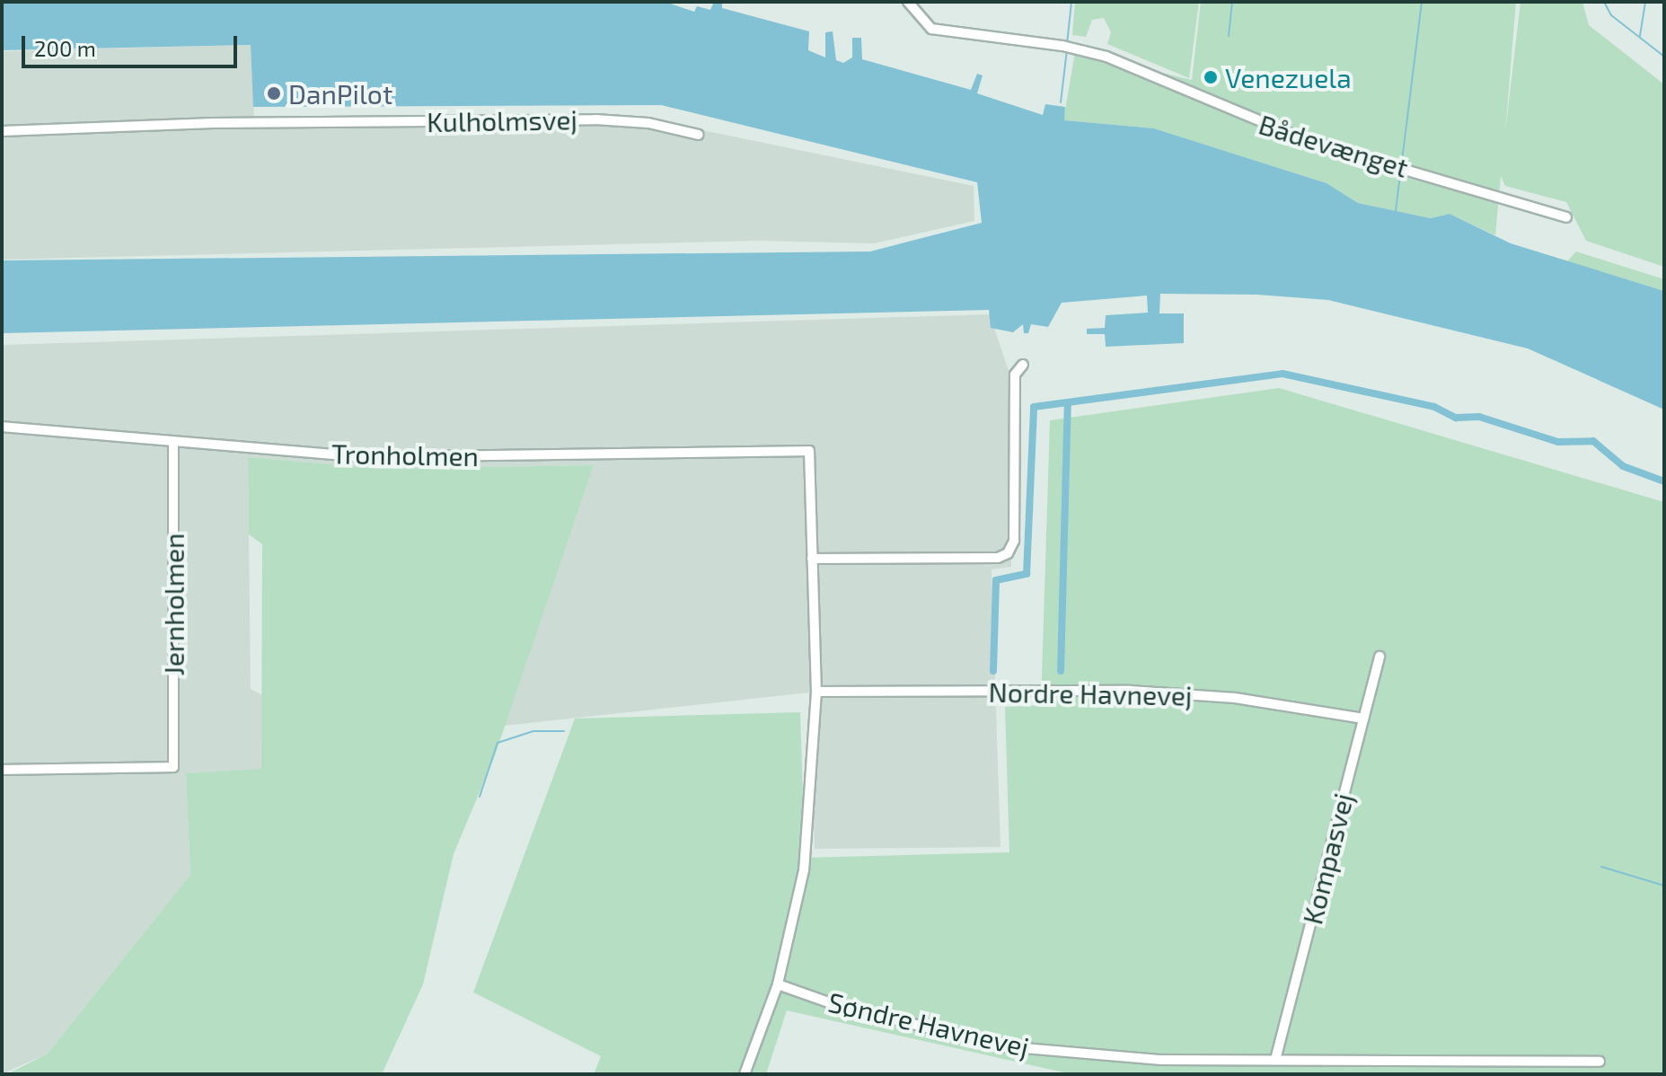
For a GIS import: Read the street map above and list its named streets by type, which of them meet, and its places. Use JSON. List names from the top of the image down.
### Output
{
  "streets": {
    "street": [
      "Kulholmsvej",
      "Bådevænget",
      "Tronholmen",
      "Jernholmen",
      "Nordre Havnevej",
      "Kompasvej",
      "Søndre Havnevej"
    ]
  },
  "crossings": [
    ["Tronholmen", "Jernholmen"],
    ["Nordre Havnevej", "Kompasvej"],
    ["Kompasvej", "Søndre Havnevej"]
  ],
  "places": ["Venezuela", "DanPilot"],
  "scale_bar": "200 m"
}
